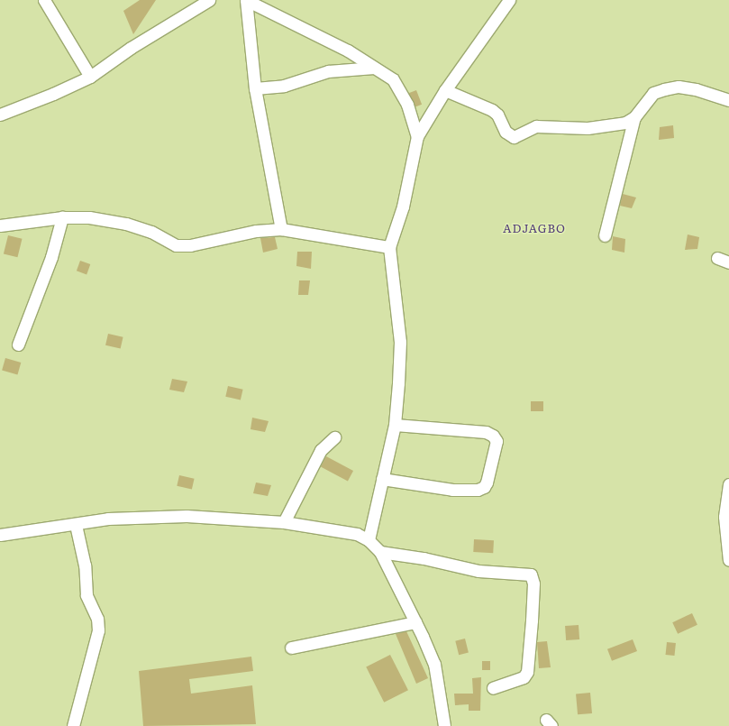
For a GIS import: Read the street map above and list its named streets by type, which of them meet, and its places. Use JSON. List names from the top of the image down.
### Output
{
  "districts": ["ADJAGBO"]
}
